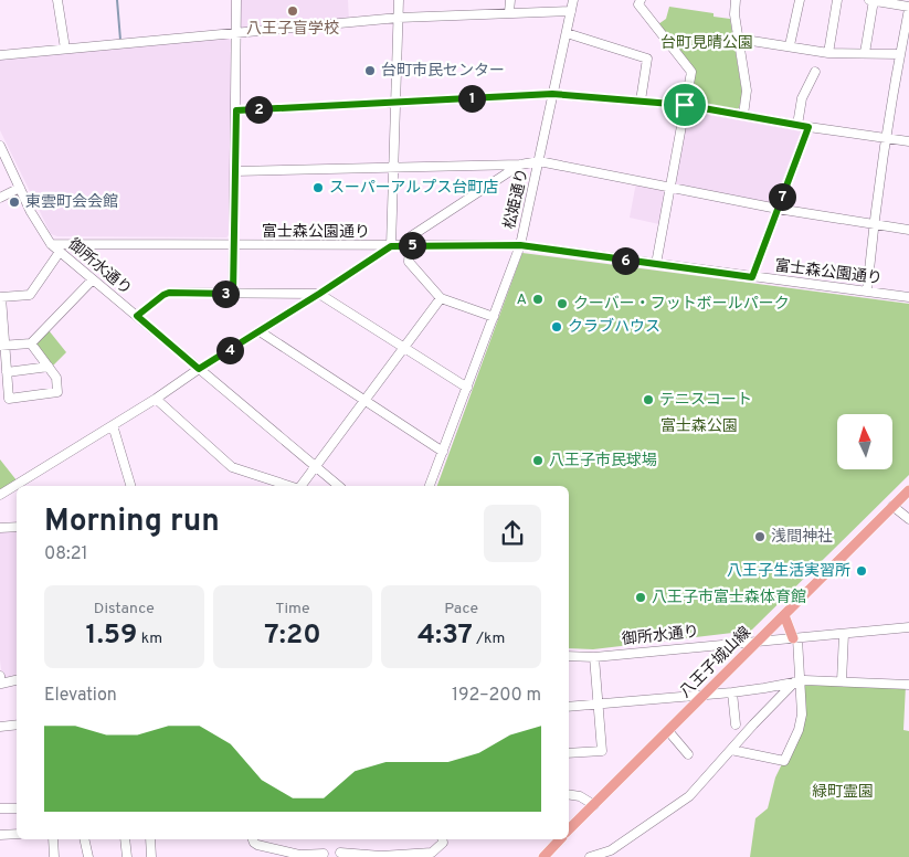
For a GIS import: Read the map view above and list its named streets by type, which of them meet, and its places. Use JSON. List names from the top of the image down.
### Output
{
  "streets": {
    "main road": ["八王子城山線"],
    "street": ["松姫通り", "富士森公園通り", "御所水通り"]
  },
  "crossings": [
    ["松姫通り", "富士森公園通り"],
    ["富士森公園通り", "御所水通り"],
    ["御所水通り", "八王子城山線"]
  ],
  "parks": ["台町見晴公園", "富士森公園", "緑町霊園"],
  "places": [
    "八王子盲学校",
    "台町市民センター",
    "スーパーアルプス台町店",
    "東雲町会会館",
    "A",
    "クーバー・フットボールパーク",
    "クラブハウス",
    "テニスコート",
    "八王子市民球場",
    "浅間神社",
    "八王子生活実習所",
    "八王子市富士森体育館"
  ],
  "north": "top",
  "page": {
    "pins": [
      "1",
      "2",
      "7",
      "5",
      "6",
      "3",
      "4"
    ],
    "heading": ["Morning run", "08:21"],
    "stats": [
      ["Distance", "1.59 km"],
      ["Time", "7:20"],
      ["Pace", "4:37 /km"]
    ],
    "chart": ["Elevation", "192–200 m"]
  }
}
